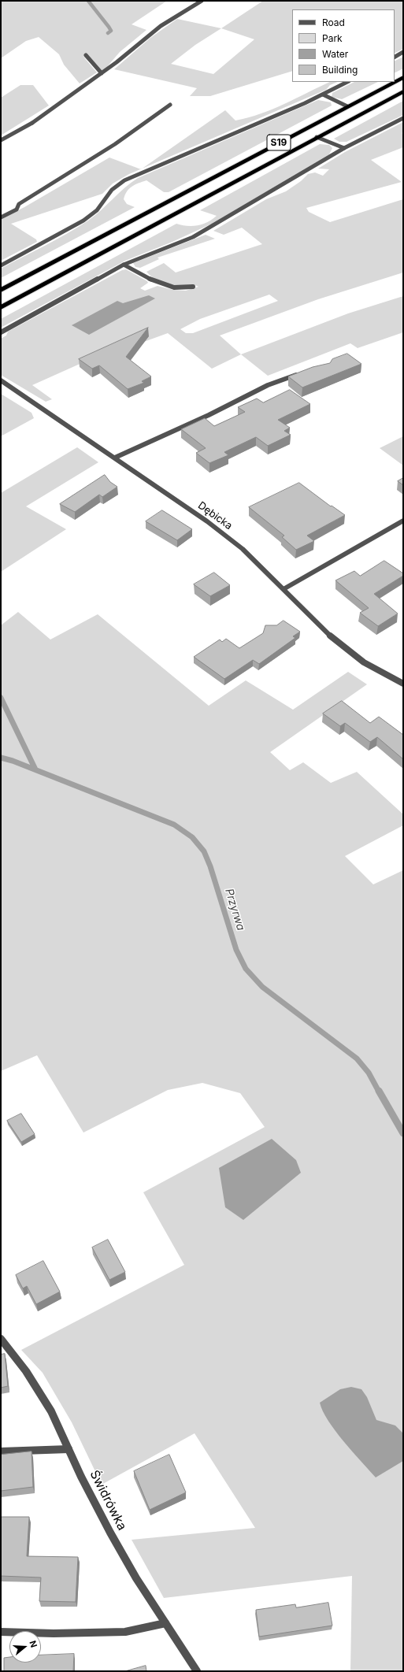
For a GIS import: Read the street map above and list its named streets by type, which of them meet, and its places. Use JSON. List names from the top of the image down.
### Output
{
  "streets": {
    "highway": ["S19"],
    "street": ["Dębicka", "Świdrówka"]
  },
  "water": ["Przyrwa"],
  "legend": [
    "Road",
    "Park",
    "Water",
    "Building"
  ],
  "north": "right"
}
